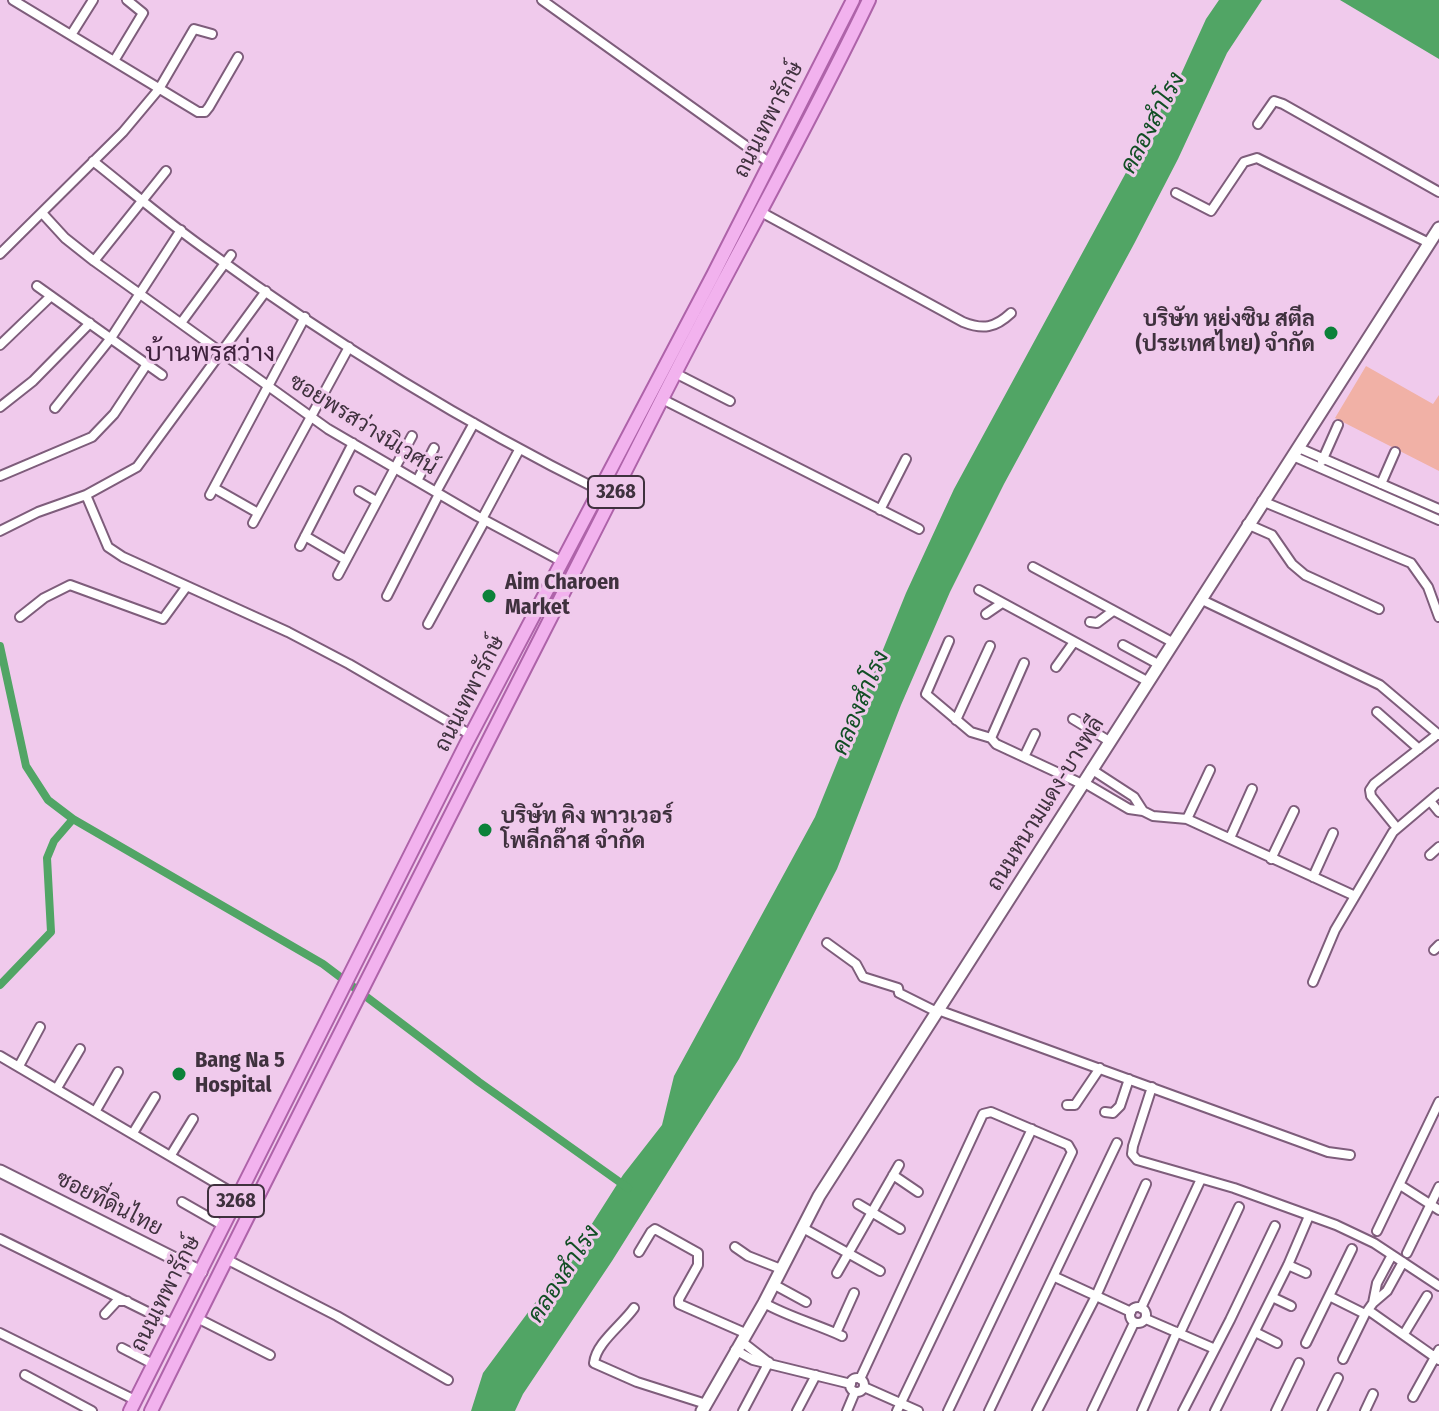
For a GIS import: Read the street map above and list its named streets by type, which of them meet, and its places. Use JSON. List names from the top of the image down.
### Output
{
  "streets": {
    "main road": [
      "ถนนเทพารักษ์",
      "3268",
      "ถนนหนามแดง-บางพลี",
      "ซอยที่ดินไทย"
    ],
    "street": ["ซอยพรสว่างนิเวศน์"]
  },
  "crossings": [
    ["ถนนเทพารักษ์", "ซอยพรสว่างนิเวศน์"],
    ["ถนนเทพารักษ์", "ซอยที่ดินไทย"]
  ],
  "districts": ["บ้านพรสว่าง"],
  "water": ["คลองสำโรง"],
  "places": [
    "บริษัท หย่งซิน สตีล (ประเทศไทย) จํากัด",
    "Aim Charoen Market",
    "บริษัท คิง พาวเวอร์ โพลีกล๊าส จำกัด",
    "Bang Na 5 Hospital"
  ]
}
